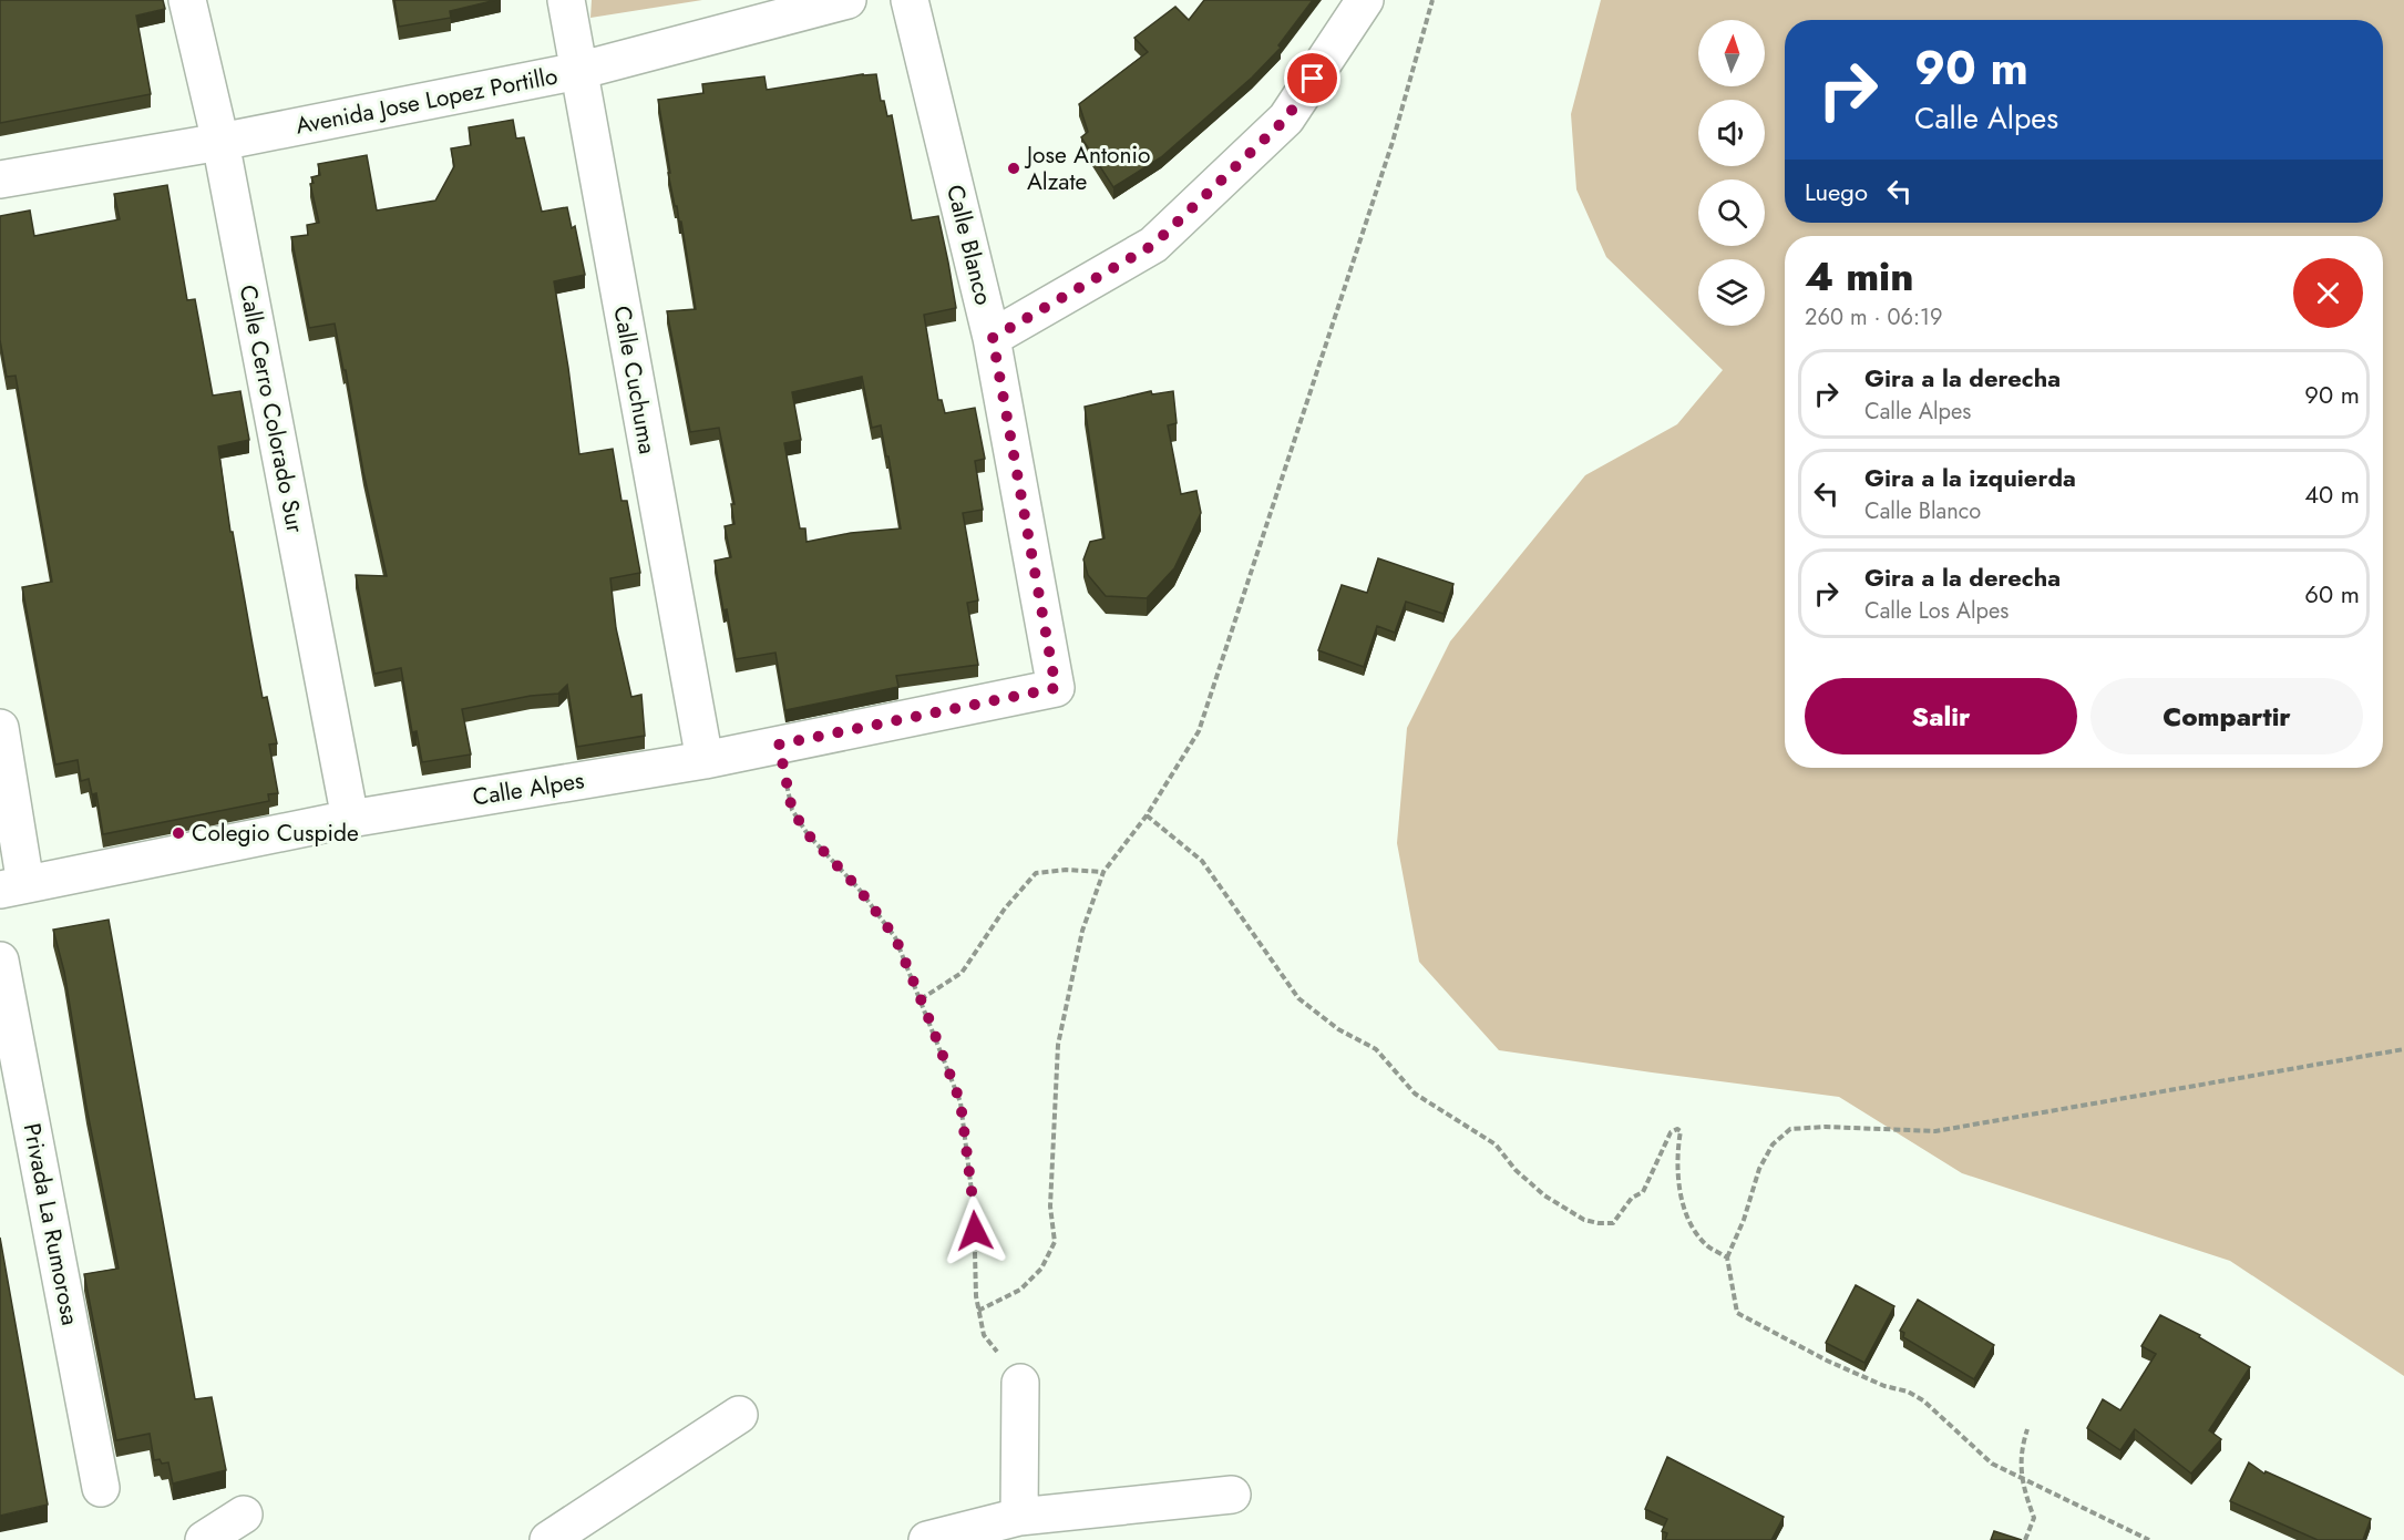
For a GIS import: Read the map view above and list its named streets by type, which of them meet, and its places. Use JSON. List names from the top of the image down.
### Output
{
  "streets": {
    "street": [
      "Avenida Jose Lopez Portillo",
      "Calle Blanco",
      "Calle Cuchuma",
      "Calle Cerro Colorado Sur",
      "Calle Alpes",
      "Privada La Rumorosa"
    ]
  },
  "crossings": [
    ["Avenida Jose Lopez Portillo", "Calle Cuchuma"],
    ["Avenida Jose Lopez Portillo", "Calle Cerro Colorado Sur"],
    ["Calle Blanco", "Calle Alpes"],
    ["Calle Cuchuma", "Calle Alpes"],
    ["Calle Cerro Colorado Sur", "Calle Alpes"]
  ],
  "places": ["Jose Antonio Alzate", "Colegio Cuspide"],
  "north": "top",
  "page": {
    "turn": ["90 m", "Calle Alpes"],
    "then": "Luego",
    "heading": ["4 min", "260 m · 06:19"],
    "list": [
      {
        "name": "Gira a la derecha",
        "note": "Calle Alpes",
        "value": "90 m"
      },
      {
        "name": "Gira a la izquierda",
        "note": "Calle Blanco",
        "value": "40 m"
      },
      {
        "name": "Gira a la derecha",
        "note": "Calle Los Alpes",
        "value": "60 m"
      }
    ],
    "buttons": ["Salir", "Compartir"]
  }
}
